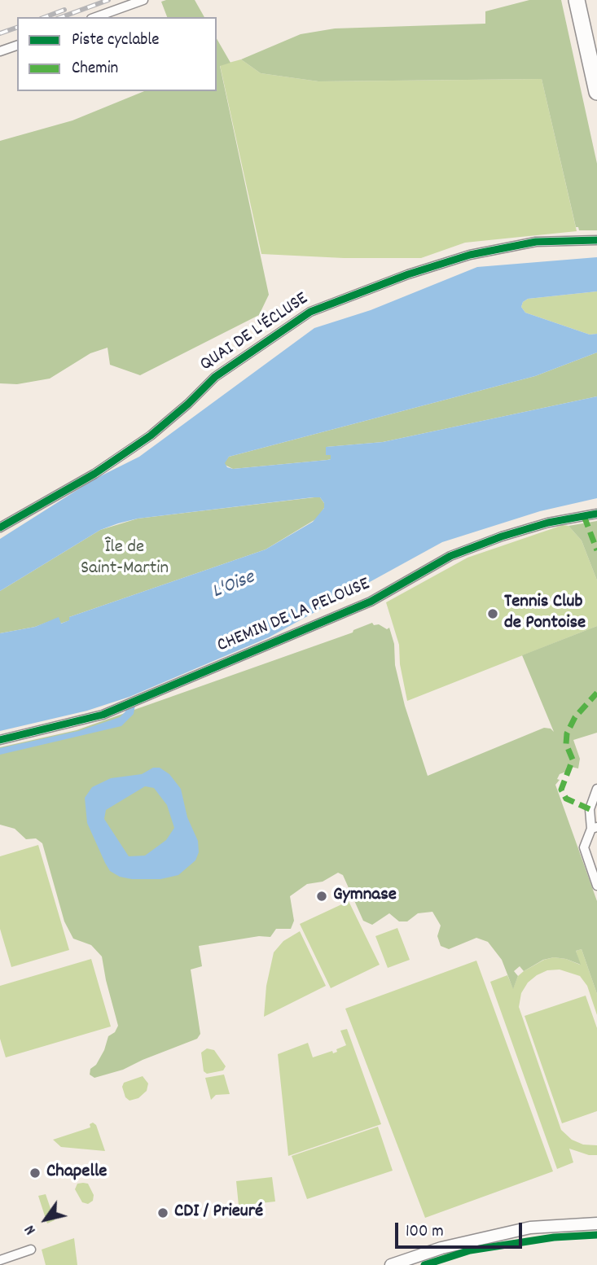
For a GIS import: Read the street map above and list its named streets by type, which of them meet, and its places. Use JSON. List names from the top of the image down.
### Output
{
  "streets": {
    "street": ["QUAI DE L'ÉCLUSE", "CHEMIN DE LA PELOUSE"]
  },
  "water": ["L'Oise"],
  "parks": ["Île de Saint-Martin"],
  "places": [
    "Tennis Club de Pontoise",
    "Gymnase",
    "Chapelle",
    "CDI / Prieuré"
  ],
  "legend": ["Piste cyclable", "Chemin"],
  "scale_bar": "100 m",
  "north": "bottom left"
}
